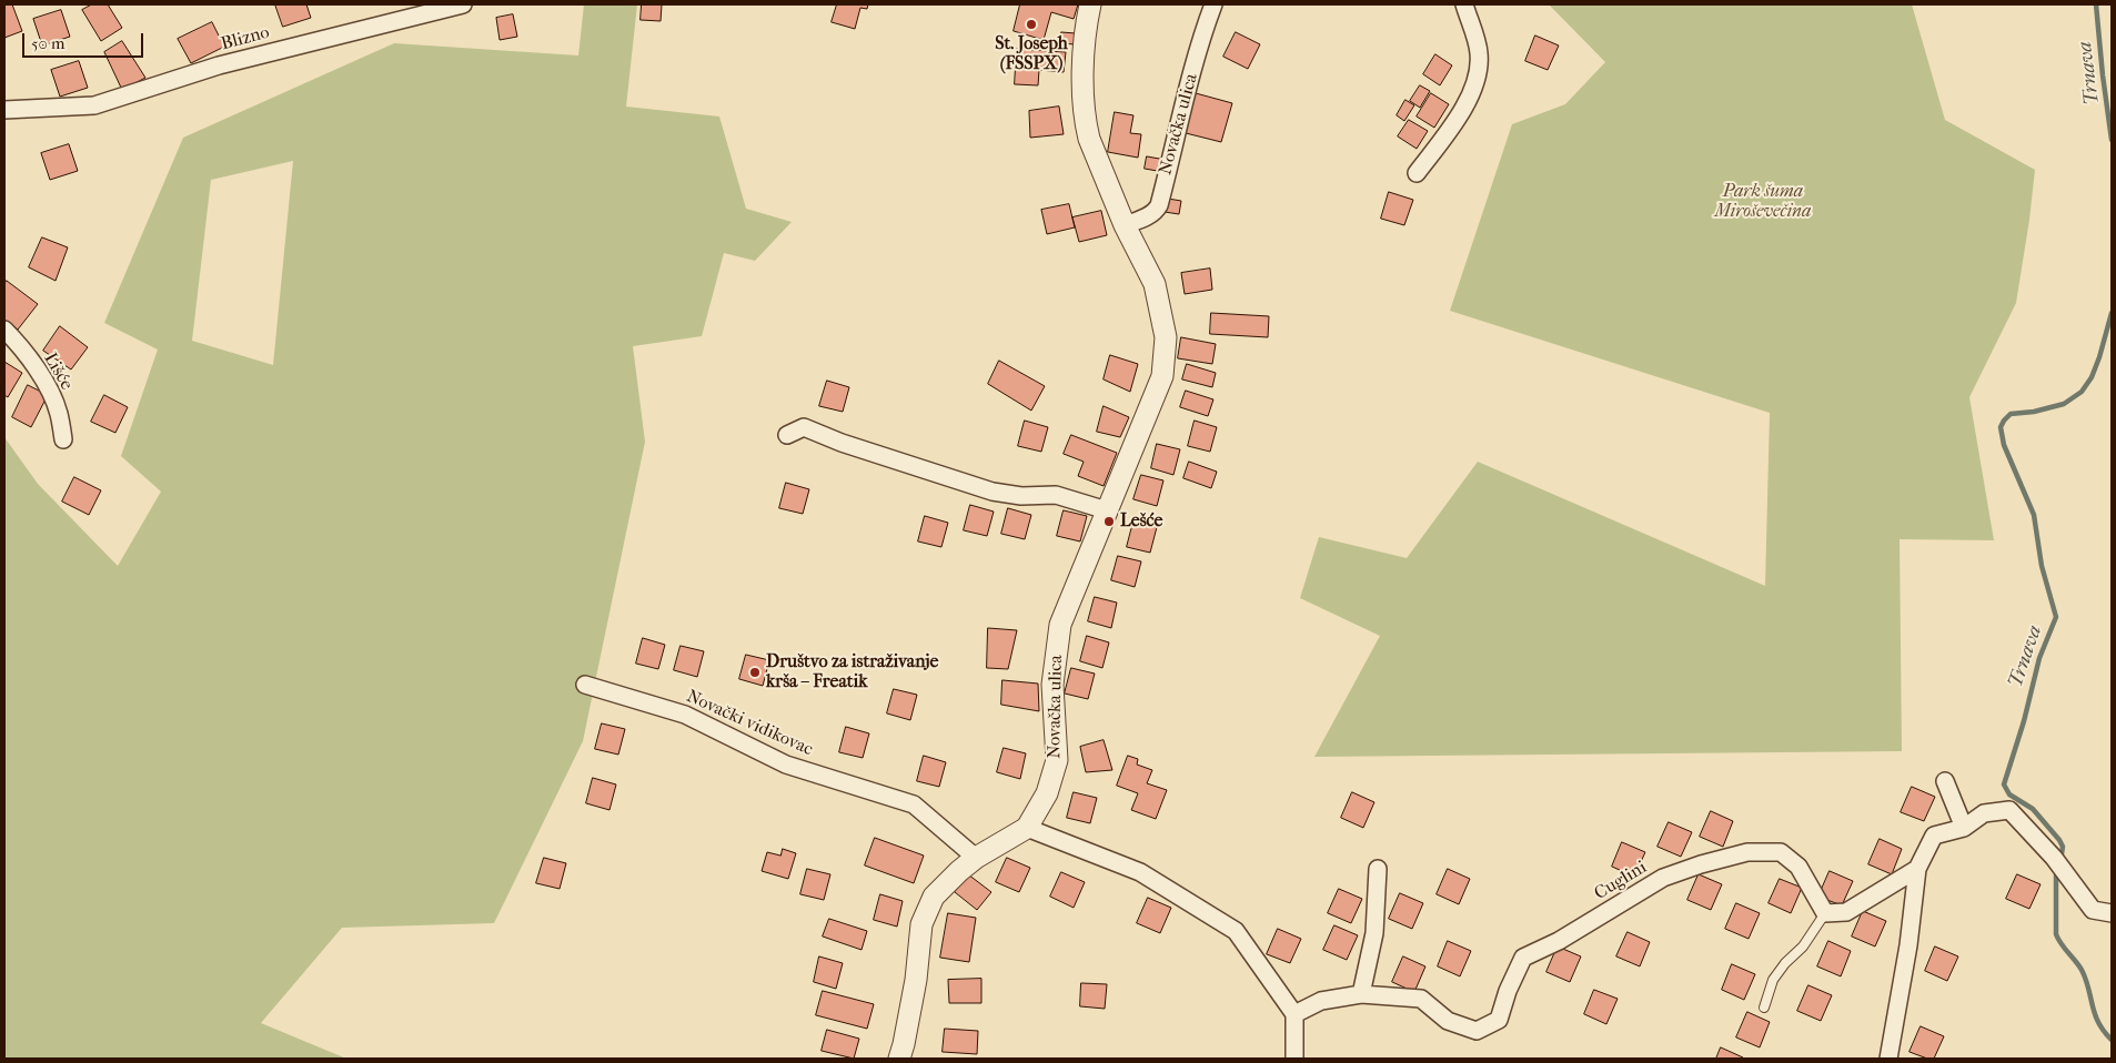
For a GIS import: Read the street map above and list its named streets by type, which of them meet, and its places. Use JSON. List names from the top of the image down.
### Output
{
  "streets": {
    "street": [
      "Blizno",
      "Novačka ulica",
      "Lišće",
      "Novački vidikovac",
      "Cuglini"
    ]
  },
  "crossings": [
    ["Novačka ulica", "Novački vidikovac"]
  ],
  "water": ["Trnava"],
  "parks": ["Park šuma Miroševečina"],
  "places": ["St. Joseph (FSSPX)", "Lešće", "Društvo za istraživanje krša – Freatik"],
  "scale_bar": "50 m"
}
